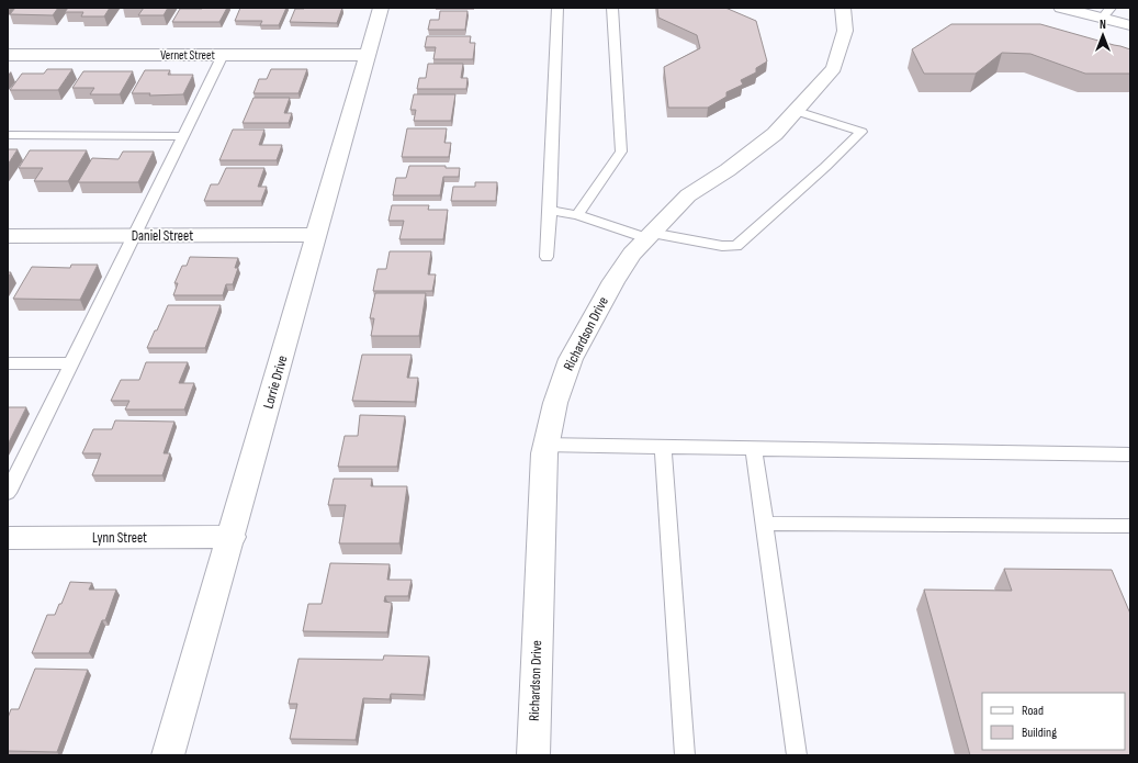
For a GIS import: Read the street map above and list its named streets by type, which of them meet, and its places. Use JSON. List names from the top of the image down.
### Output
{
  "streets": {
    "street": [
      "Vernet Street",
      "Daniel Street",
      "Richardson Drive",
      "Lorrie Drive",
      "Lynn Street"
    ]
  },
  "crossings": [
    ["Vernet Street", "Lorrie Drive"],
    ["Daniel Street", "Lorrie Drive"],
    ["Lorrie Drive", "Lynn Street"]
  ],
  "legend": ["Road", "Building"],
  "north": "top"
}
